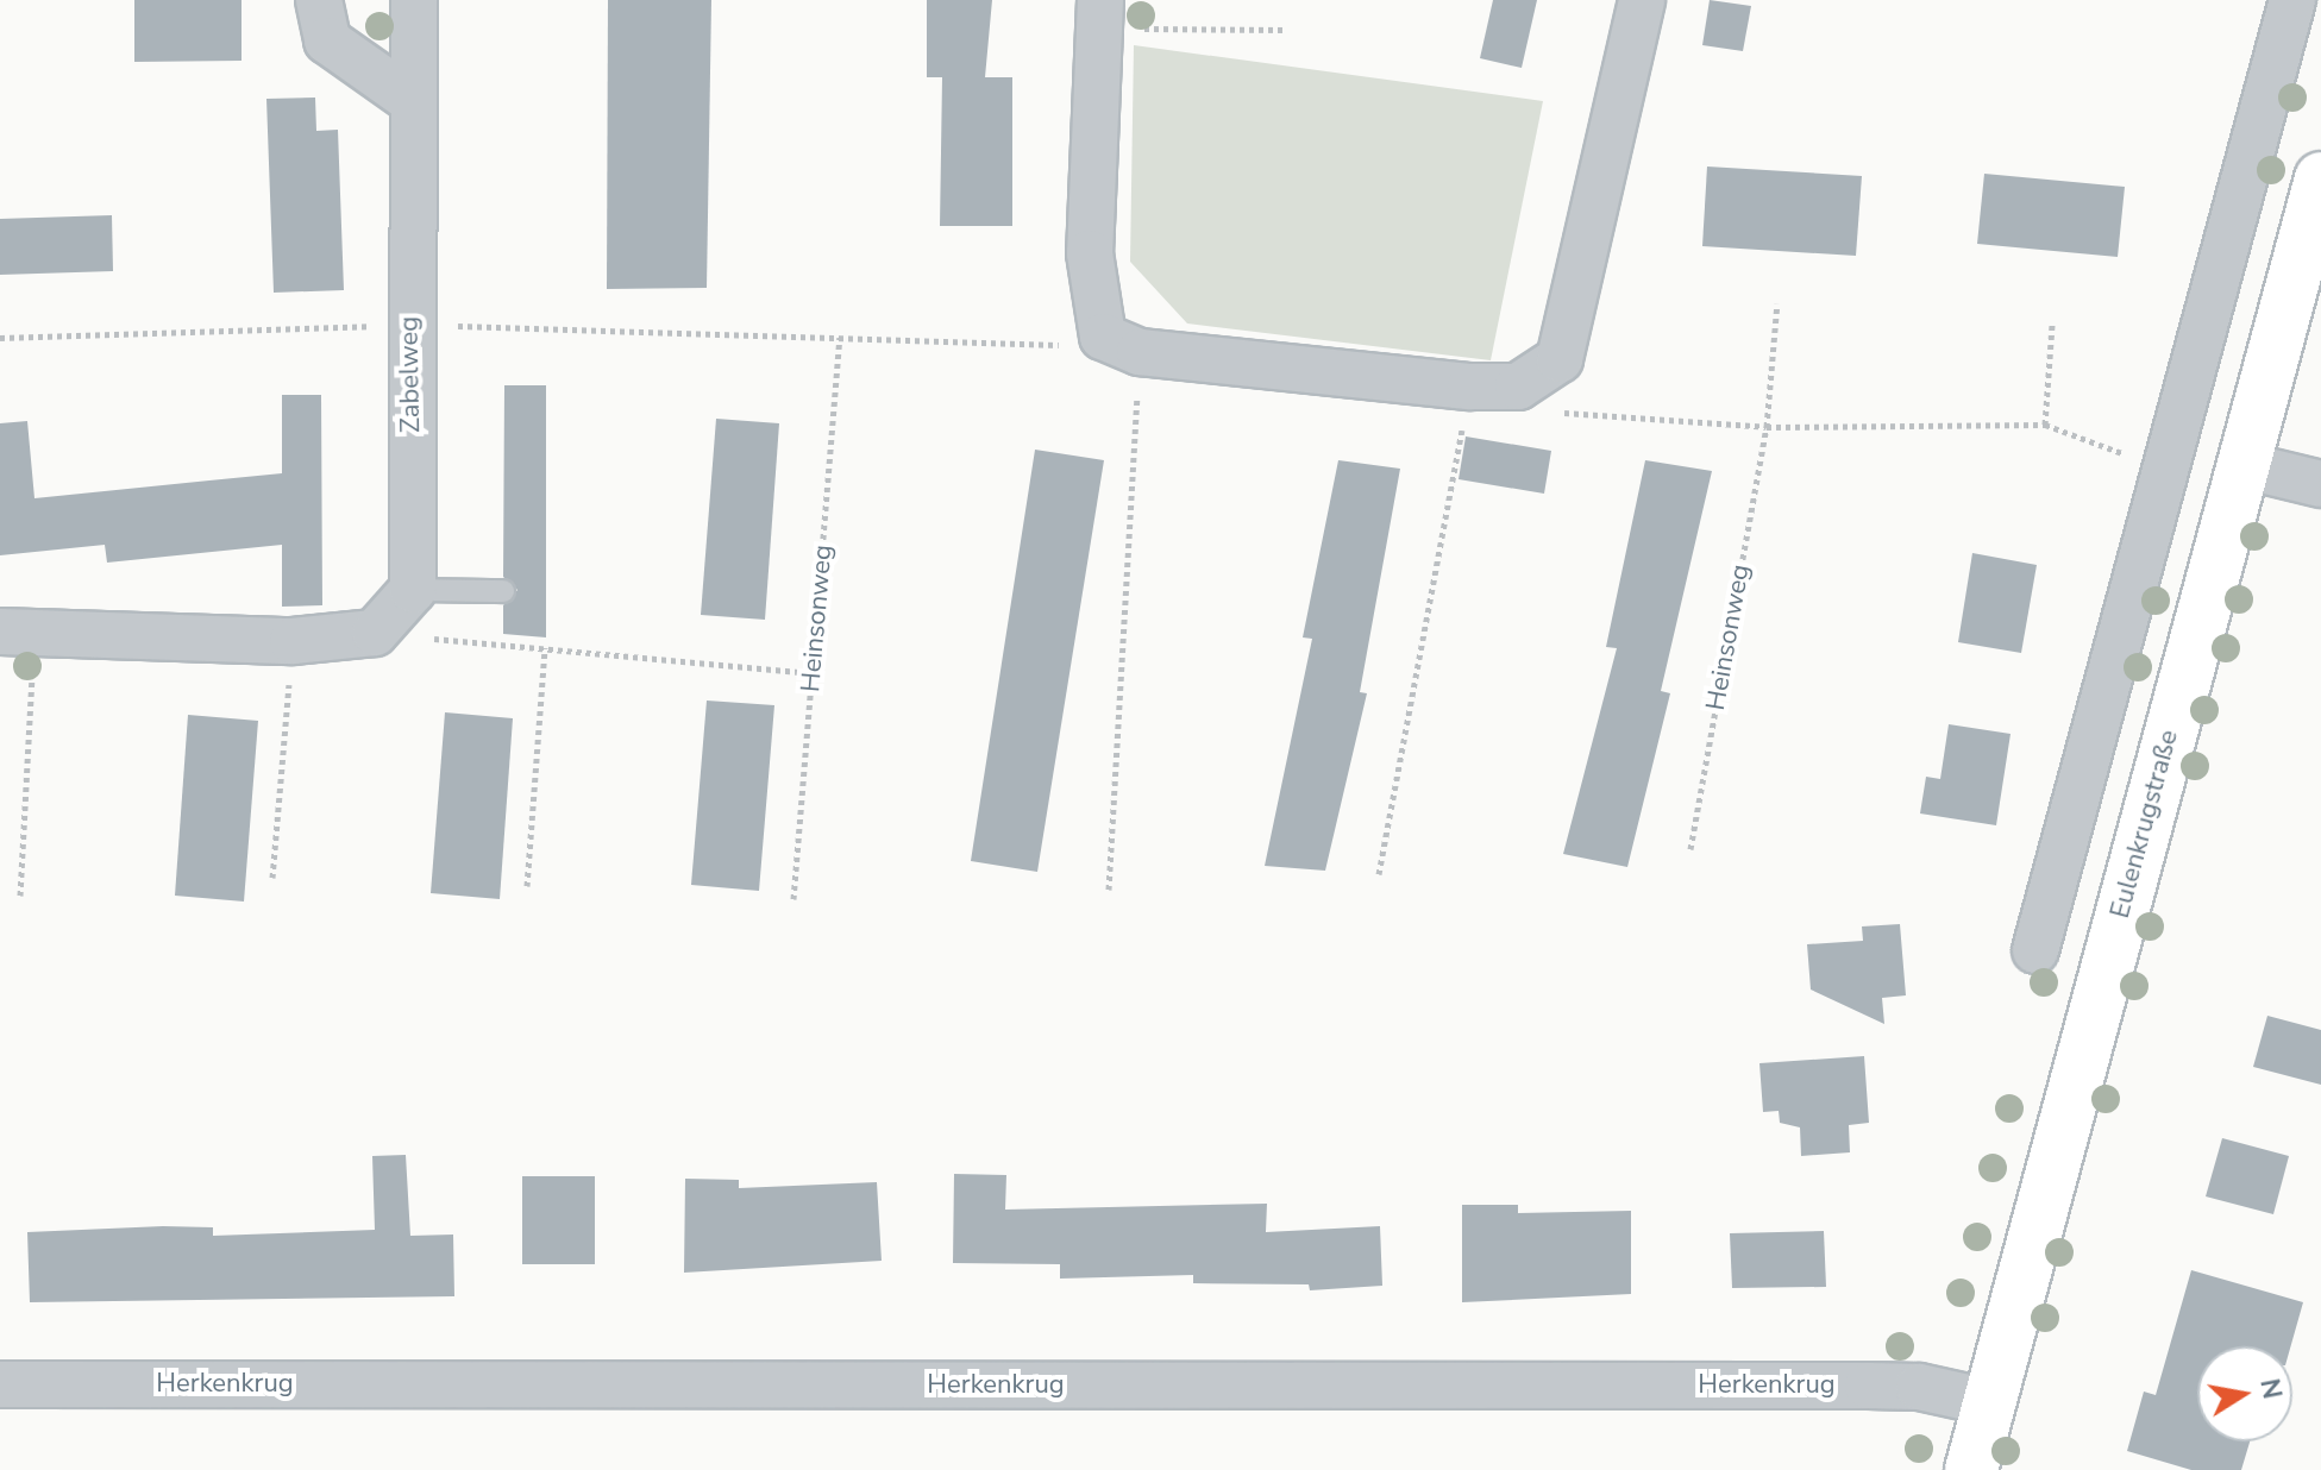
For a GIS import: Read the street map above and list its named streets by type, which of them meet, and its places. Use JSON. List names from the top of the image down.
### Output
{
  "streets": {
    "main road": ["Eulenkrugstraße"],
    "street": ["Zabelweg", "Herkenkrug"],
    "path": ["Heinsonweg"]
  },
  "crossings": [
    ["Eulenkrugstraße", "Herkenkrug"]
  ],
  "north": "right"
}
